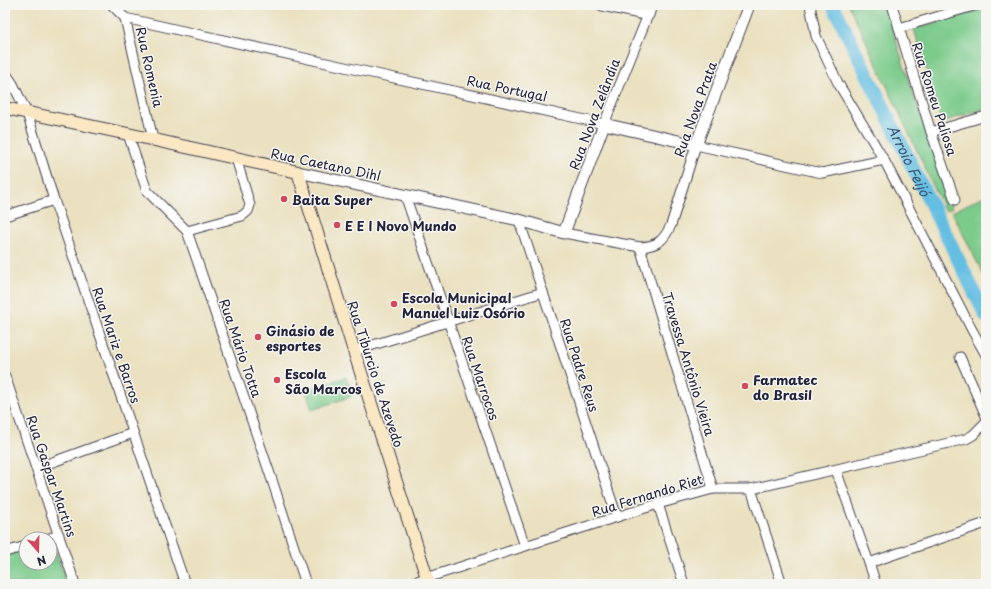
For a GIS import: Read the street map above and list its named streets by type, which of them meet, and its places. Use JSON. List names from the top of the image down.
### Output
{
  "streets": {
    "main road": ["Rua Caetano Dihl", "Rua Tiburcio de Azevedo"],
    "street": [
      "Rua Romenia",
      "Rua Portugal",
      "Rua Romeu Paliosa",
      "Rua Nova Prata",
      "Rua Nova Zelândia",
      "Rua Mariz e Barros",
      "Rua Mário Totta",
      "Travessa Antônio Vieira",
      "Rua Padre Reus",
      "Rua Marrocos",
      "Rua Gaspar Martins",
      "Rua Fernando Riet"
    ]
  },
  "crossings": [
    ["Rua Romenia", "Rua Portugal"],
    ["Rua Romenia", "Rua Caetano Dihl"],
    ["Rua Portugal", "Rua Nova Prata"],
    ["Rua Portugal", "Rua Nova Zelândia"],
    ["Rua Nova Prata", "Rua Caetano Dihl"],
    ["Rua Nova Prata", "Travessa Antônio Vieira"],
    ["Rua Nova Zelândia", "Rua Caetano Dihl"],
    ["Rua Caetano Dihl", "Rua Mariz e Barros"],
    ["Rua Caetano Dihl", "Rua Mário Totta"],
    ["Rua Caetano Dihl", "Travessa Antônio Vieira"],
    ["Rua Caetano Dihl", "Rua Padre Reus"],
    ["Rua Caetano Dihl", "Rua Tiburcio de Azevedo"],
    ["Rua Caetano Dihl", "Rua Marrocos"],
    ["Travessa Antônio Vieira", "Rua Fernando Riet"],
    ["Rua Padre Reus", "Rua Fernando Riet"],
    ["Rua Tiburcio de Azevedo", "Rua Fernando Riet"],
    ["Rua Marrocos", "Rua Fernando Riet"]
  ],
  "water": ["Arroio Feijó"],
  "places": [
    "Baita Super",
    "E E I Novo Mundo",
    "Escola Municipal Manuel Luiz Osório",
    "Ginásio de esportes",
    "Escola São Marcos",
    "Farmatec do Brasil"
  ],
  "north": "bottom"
}
